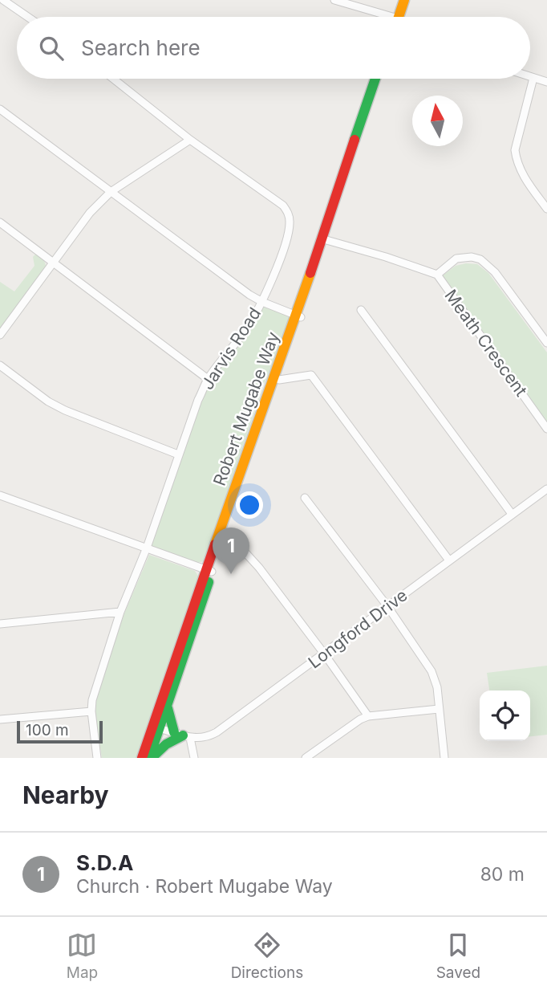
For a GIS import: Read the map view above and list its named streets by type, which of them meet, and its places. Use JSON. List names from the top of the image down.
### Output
{
  "streets": {
    "main road": ["Robert Mugabe Way"],
    "street": ["Meath Crescent", "Jarvis Road", "Longford Drive"]
  },
  "crossings": [
    ["Robert Mugabe Way", "Longford Drive"]
  ],
  "scale_bar": "100 m",
  "north": "top",
  "page": {
    "search": "Search here",
    "pins": "1",
    "scale": "100 m",
    "heading": "Nearby",
    "list": [
      {
        "mark": "1",
        "name": "S.D.A",
        "note": "Church · Robert Mugabe Way",
        "value": "80 m"
      }
    ],
    "nav": ["Map", "Directions", "Saved"]
  }
}
